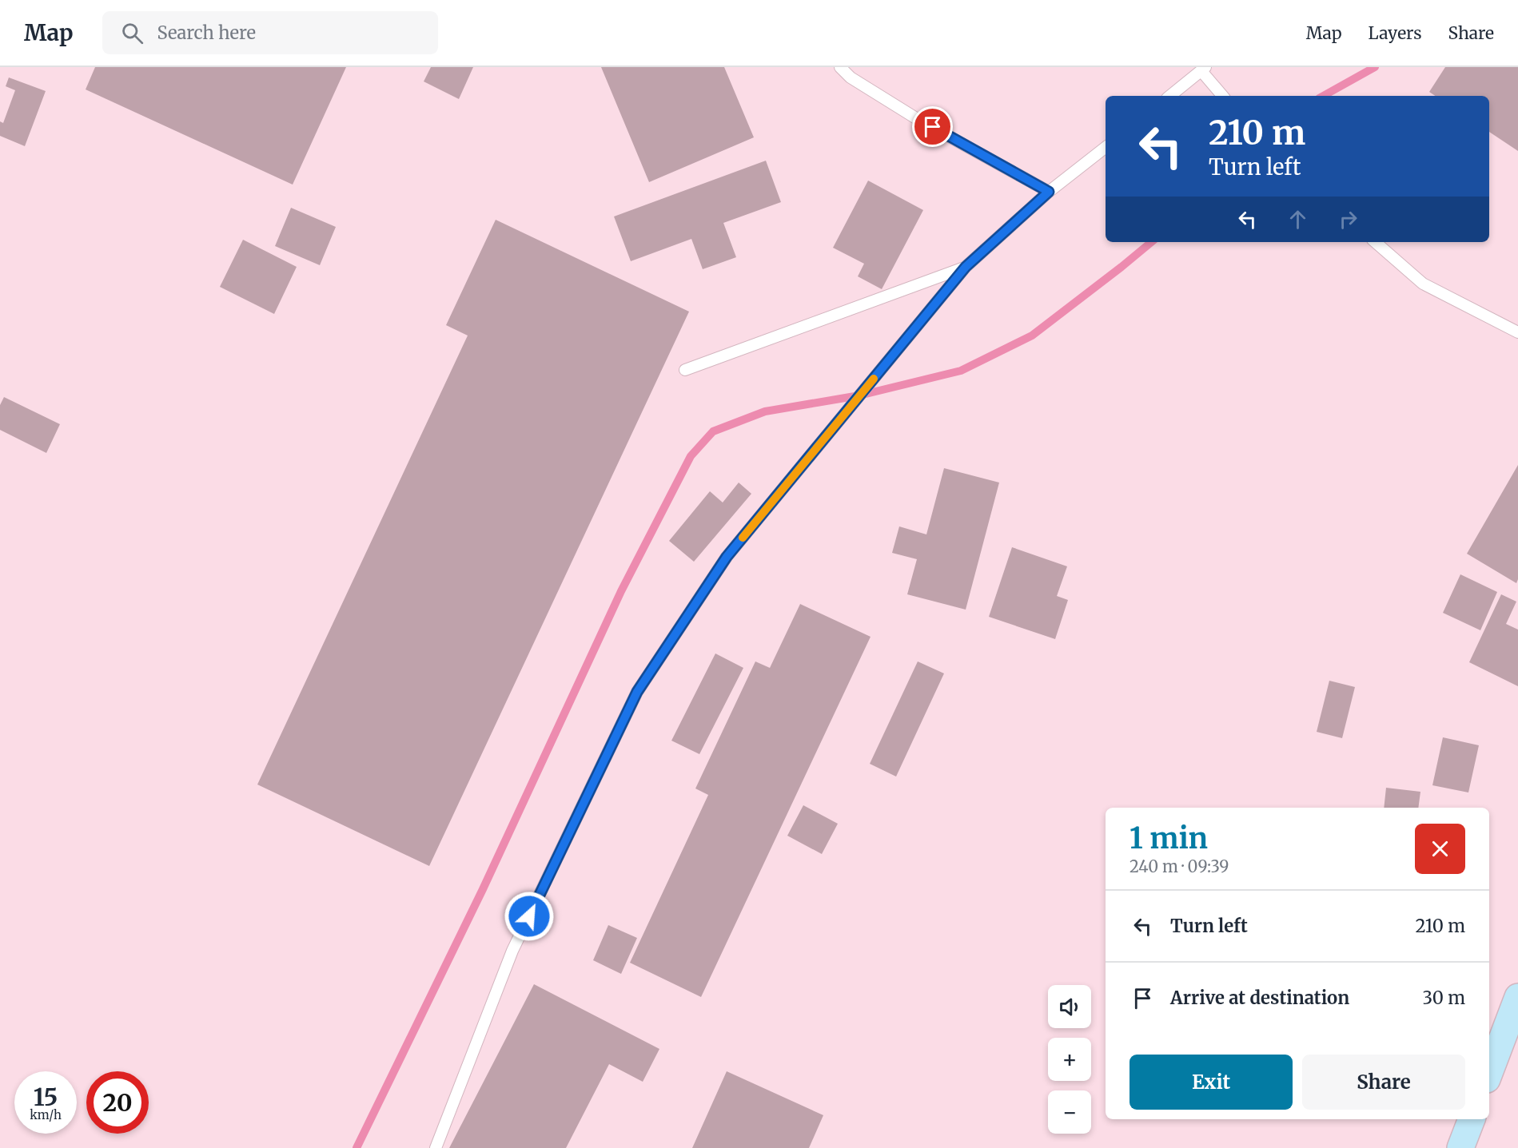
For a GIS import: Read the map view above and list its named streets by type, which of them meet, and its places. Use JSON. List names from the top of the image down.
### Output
{
  "page": {
    "header": "Map",
    "search": "Search here",
    "nav": ["Map", "Layers", "Share"],
    "turn": ["210 m", "Turn left"],
    "heading": ["1 min", "240 m · 09:39"],
    "list": [
      {
        "name": "Turn left",
        "value": "210 m"
      },
      {
        "name": "Arrive at destination",
        "value": "30 m"
      }
    ],
    "map_buttons": ["+", "−"],
    "buttons": ["Exit", "Share"],
    "speed": "15 km/h",
    "limit": "20"
  }
}
